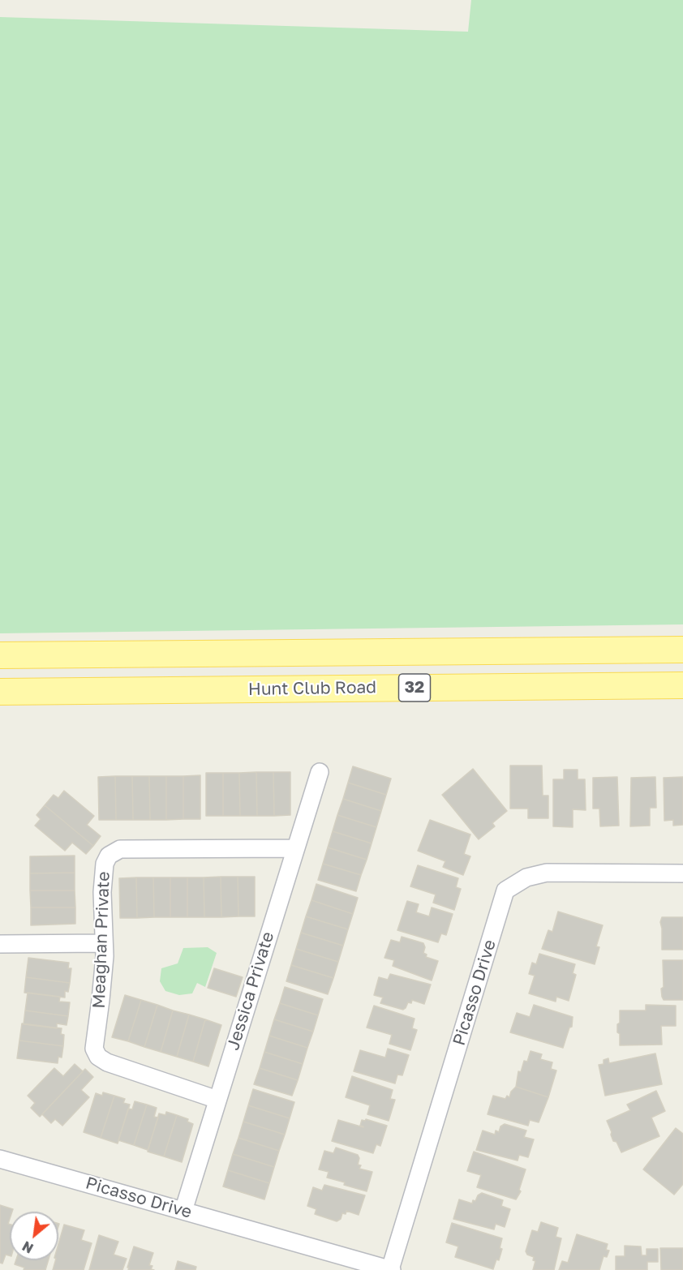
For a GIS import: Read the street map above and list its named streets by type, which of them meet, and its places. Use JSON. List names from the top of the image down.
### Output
{
  "streets": {
    "main road": ["32", "Hunt Club Road"],
    "street": ["Meaghan Private", "Jessica Private", "Picasso Drive"]
  },
  "crossings": [
    ["Meaghan Private", "Jessica Private"],
    ["Jessica Private", "Picasso Drive"]
  ],
  "north": "bottom left"
}
